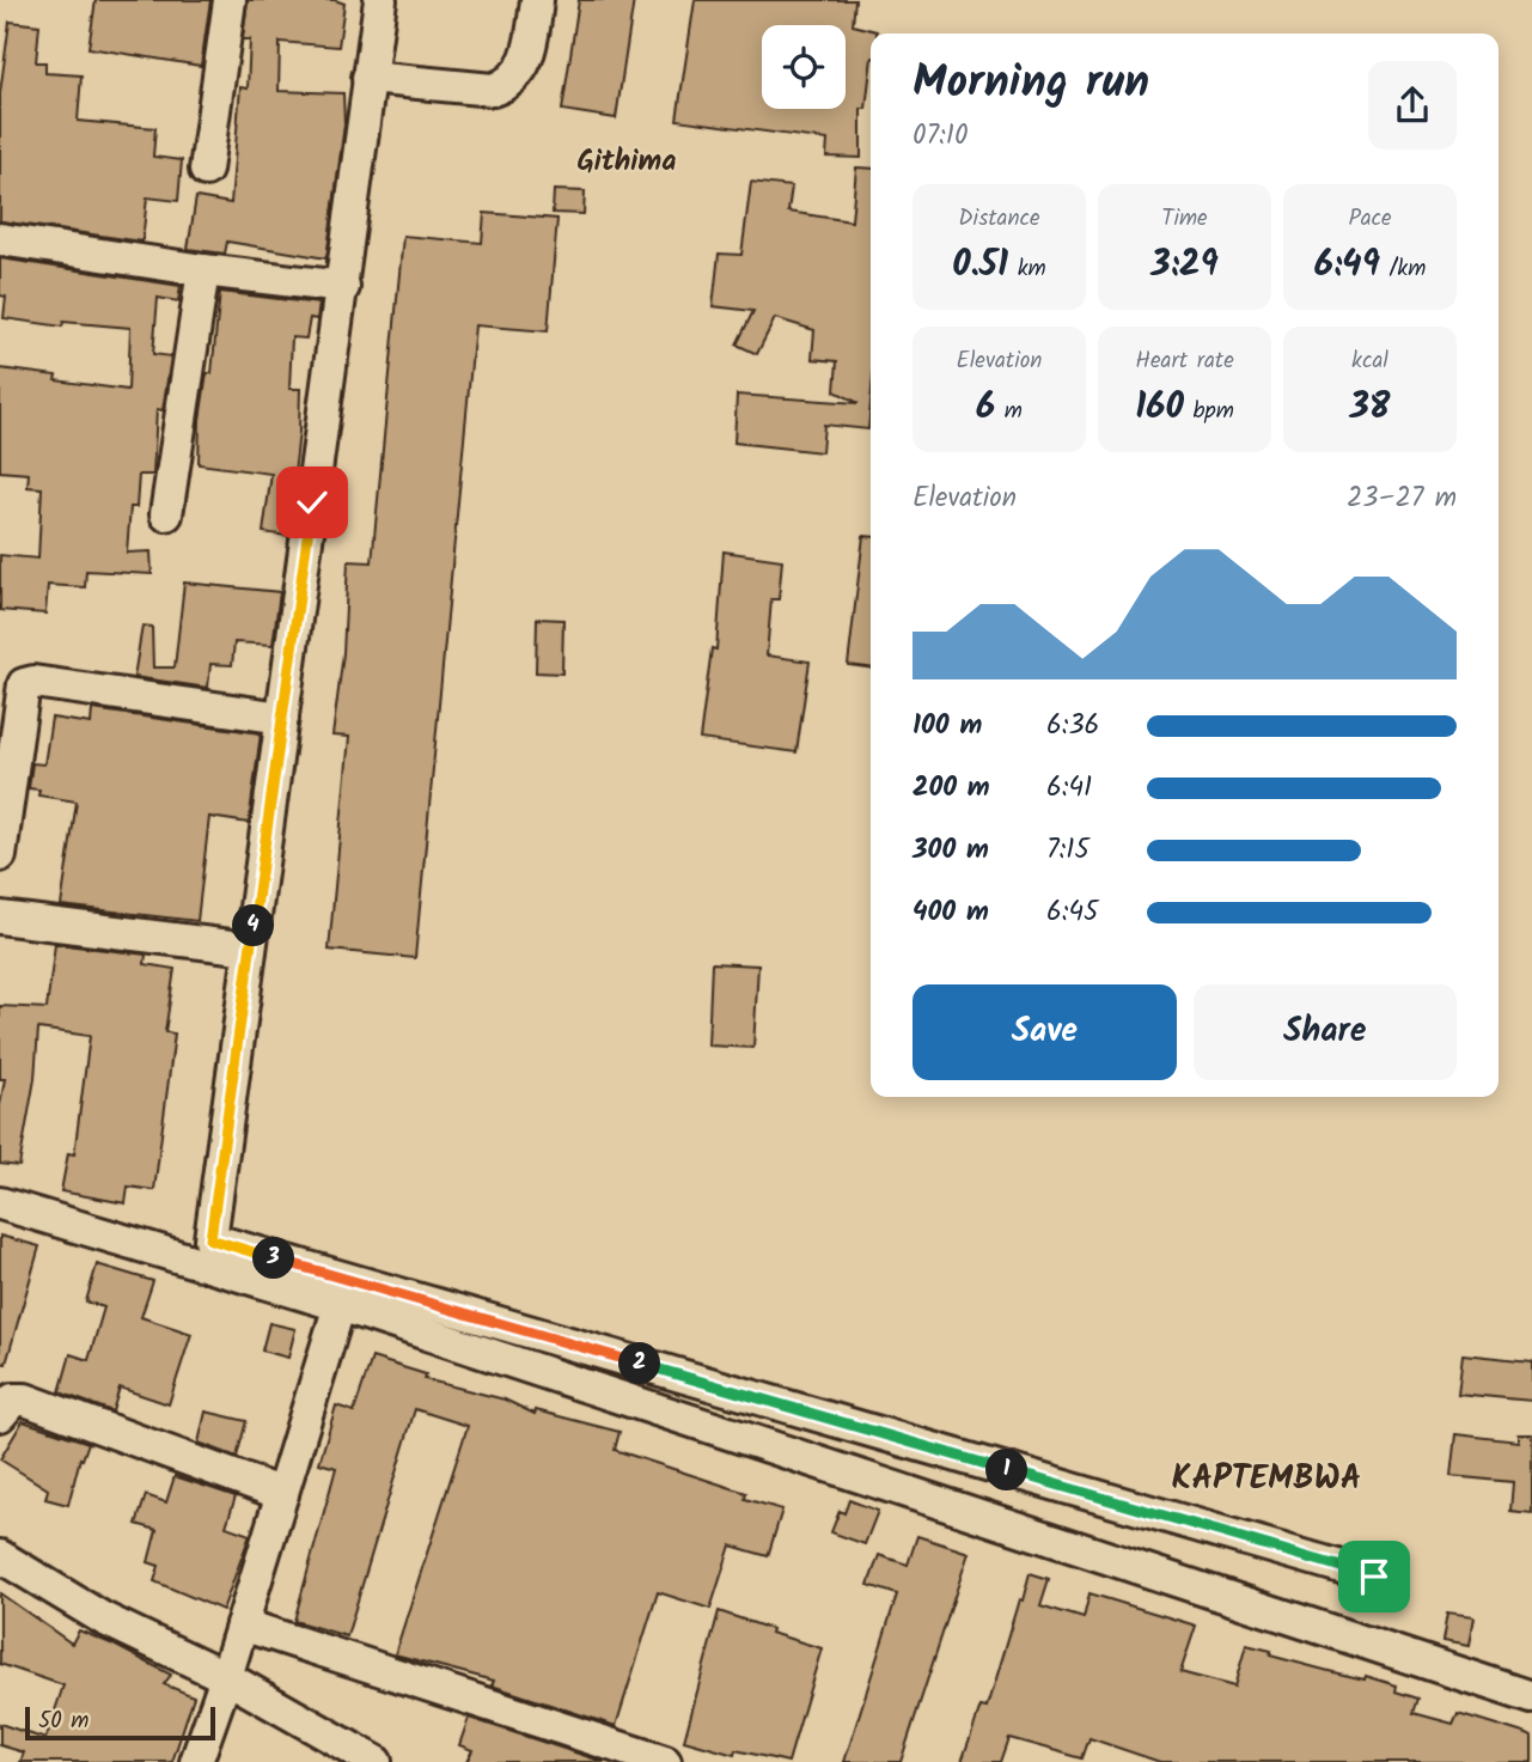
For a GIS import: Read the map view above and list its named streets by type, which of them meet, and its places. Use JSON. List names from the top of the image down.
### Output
{
  "districts": ["Githima", "KAPTEMBWA"],
  "scale_bar": "50 m",
  "page": {
    "heading": ["Morning run", "07:10"],
    "stats": [
      ["Distance", "0.51 km"],
      ["Time", "3:29"],
      ["Pace", "6:49 /km"],
      ["Elevation", "6 m"],
      ["Heart rate", "160 bpm"],
      ["kcal", "38"]
    ],
    "chart": ["Elevation", "23–27 m"],
    "list": [
      {
        "name": "100 m",
        "note": "6:36"
      },
      {
        "name": "200 m",
        "note": "6:41"
      },
      {
        "name": "300 m",
        "note": "7:15"
      },
      {
        "name": "400 m",
        "note": "6:45"
      }
    ],
    "pins": [
      "4",
      "3",
      "2",
      "1"
    ],
    "buttons": ["Save", "Share"],
    "scale": "50 m"
  }
}
